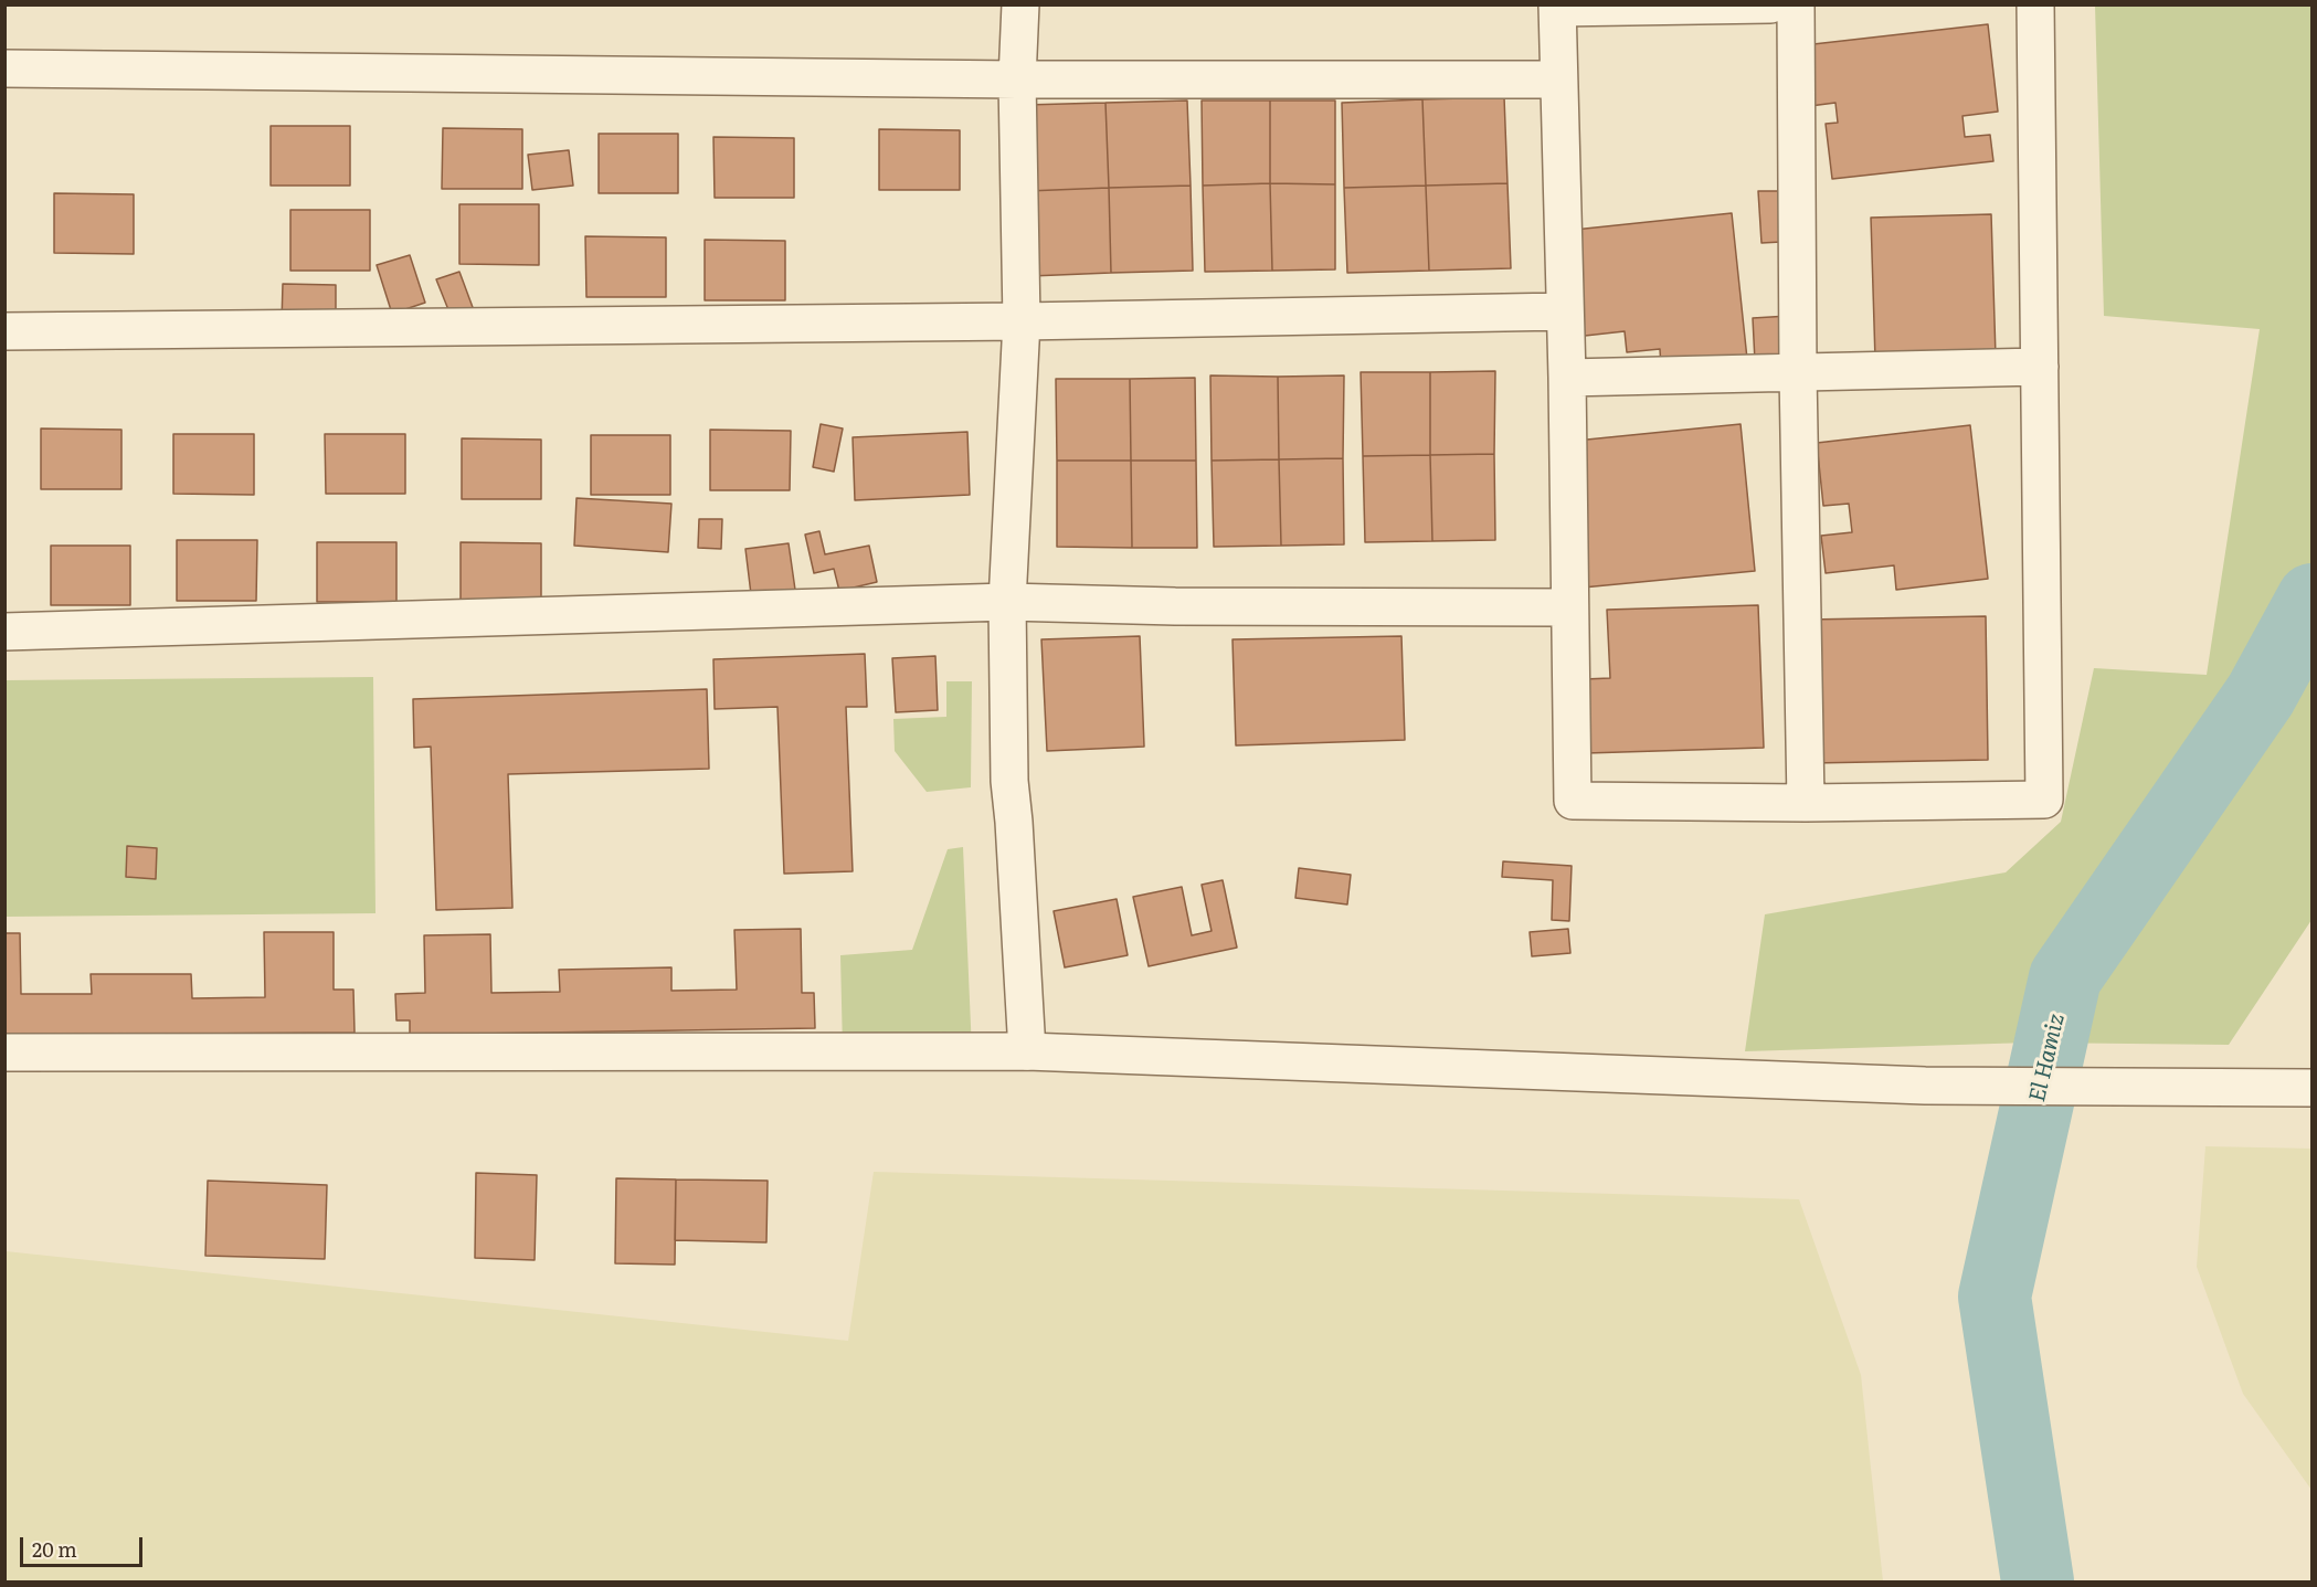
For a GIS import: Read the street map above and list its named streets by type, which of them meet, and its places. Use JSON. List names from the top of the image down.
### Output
{
  "water": ["El Hamiz"],
  "scale_bar": "20 m"
}
